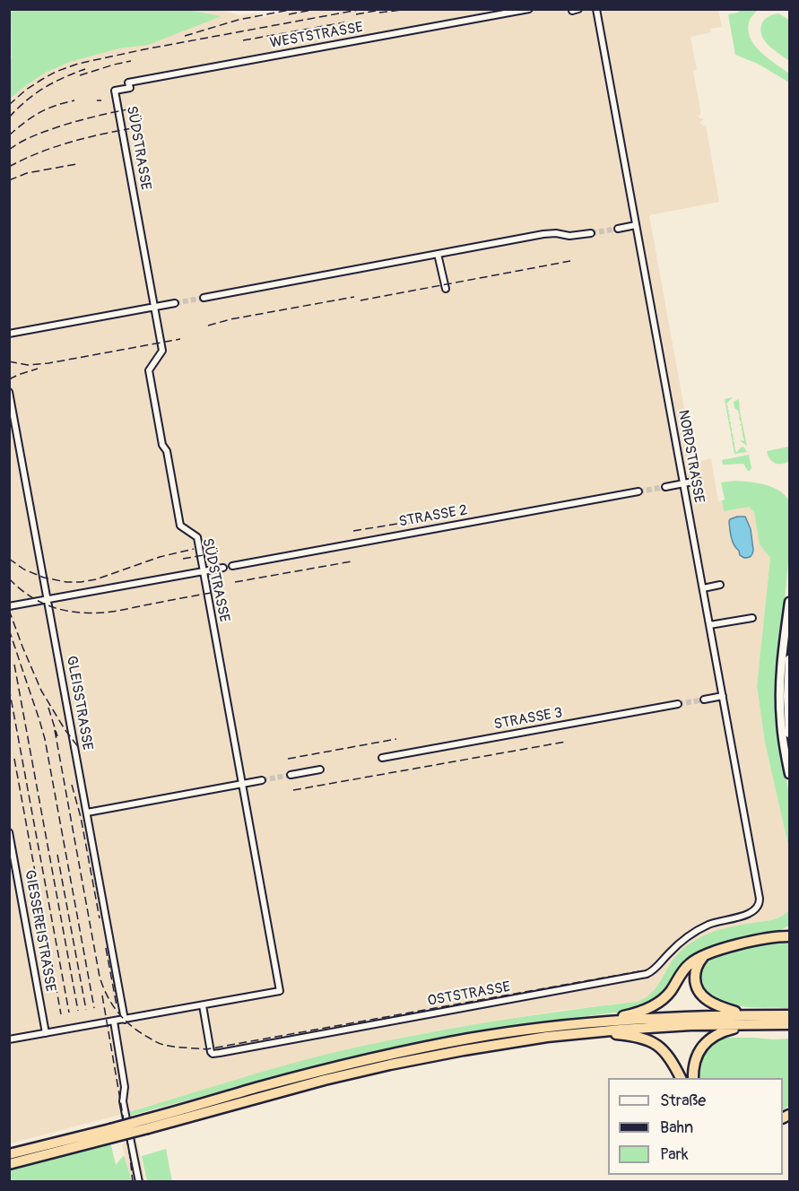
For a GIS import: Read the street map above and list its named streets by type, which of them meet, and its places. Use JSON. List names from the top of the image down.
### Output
{
  "streets": {
    "street": [
      "WESTSTRASSE",
      "SÜDSTRASSE",
      "NORDSTRASSE",
      "STRASSE 2",
      "GLEISSTRASSE",
      "STRASSE 3",
      "GIESSEREISTRASSE",
      "OSTSTRASSE"
    ]
  },
  "crossings": [
    ["WESTSTRASSE", "SÜDSTRASSE"],
    ["SÜDSTRASSE", "OSTSTRASSE"],
    ["NORDSTRASSE", "OSTSTRASSE"]
  ],
  "legend": ["Straße", "Bahn", "Park"]
}
